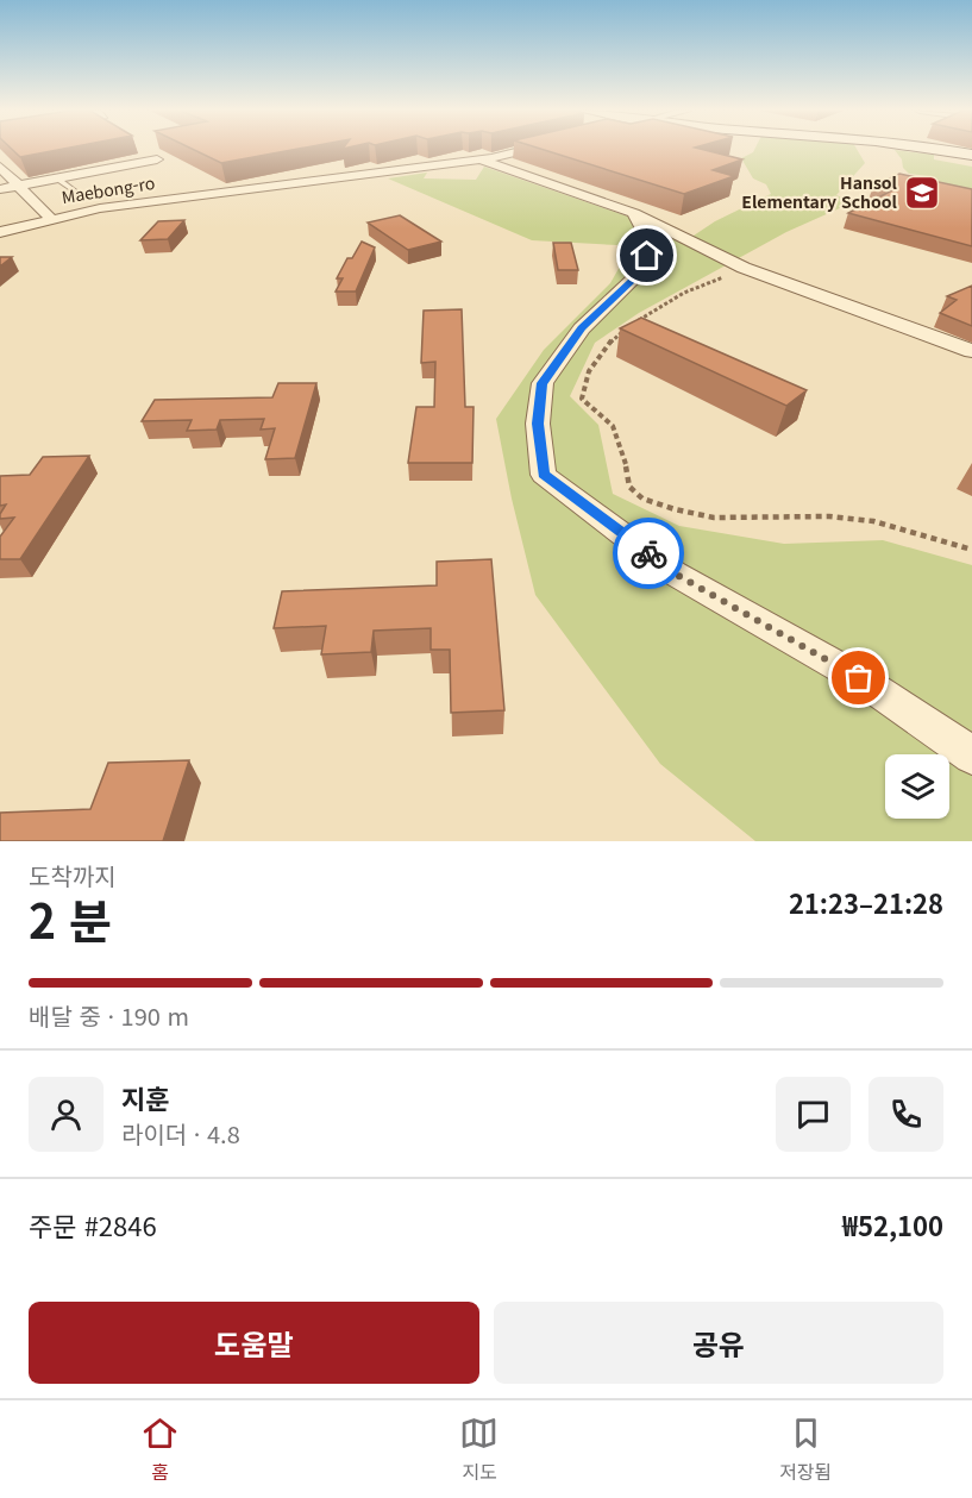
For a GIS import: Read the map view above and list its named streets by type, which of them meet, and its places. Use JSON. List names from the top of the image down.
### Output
{
  "streets": {
    "street": ["Maebong-ro"]
  },
  "places": {
    "school or university": ["Hansol Elementary School"]
  },
  "page": {
    "heading": ["2 분", "도착까지", "21:23–21:28"],
    "panel": [
      "지훈",
      "라이더 · 4.8",
      "주문 #2846",
      "₩52,100"
    ],
    "bar": "배달 중 · 190 m",
    "buttons": ["도움말", "공유"],
    "tabs": ["홈", "지도", "저장됨"]
  }
}
